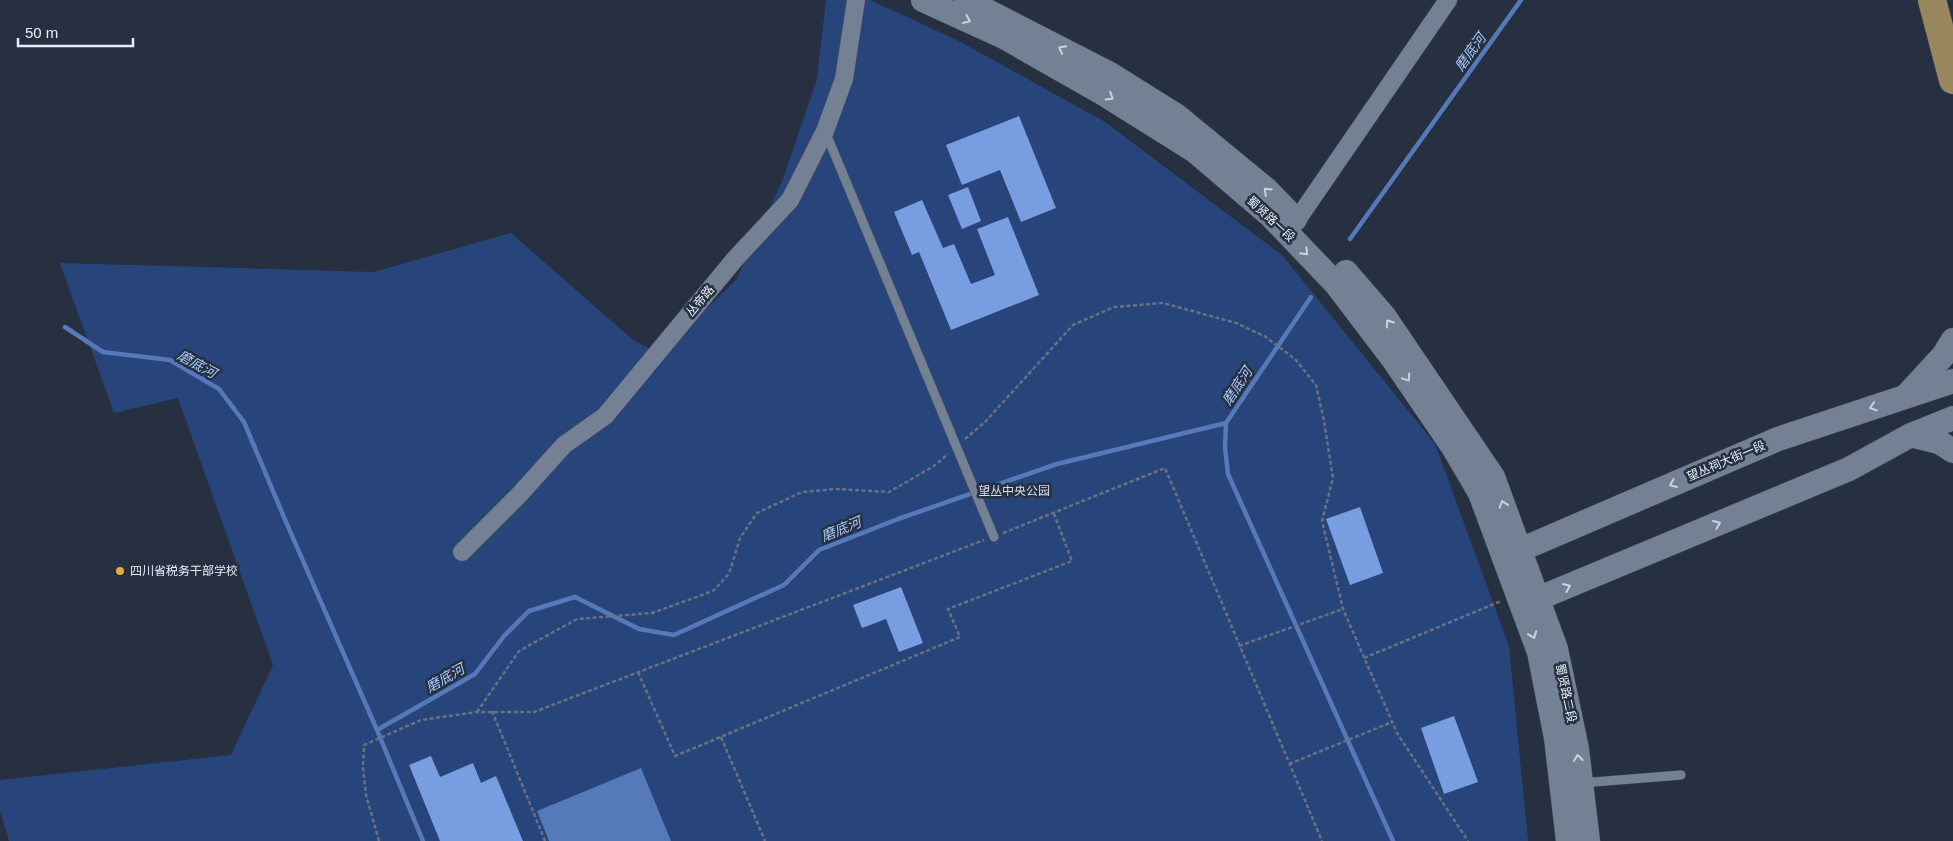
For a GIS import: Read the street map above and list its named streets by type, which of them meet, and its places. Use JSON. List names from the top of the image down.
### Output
{
  "streets": {
    "street": [
      "蜀贤路一段",
      "丛帝路",
      "望丛祠大街一段",
      "蜀贤路二段"
    ]
  },
  "crossings": [
    ["蜀贤路一段", "望丛祠大街一段"],
    ["蜀贤路一段", "蜀贤路二段"],
    ["望丛祠大街一段", "蜀贤路二段"]
  ],
  "water": ["磨底河"],
  "parks": ["望丛中央公园"],
  "places": ["四川省税务干部学校"],
  "scale_bar": "50 m"
}
